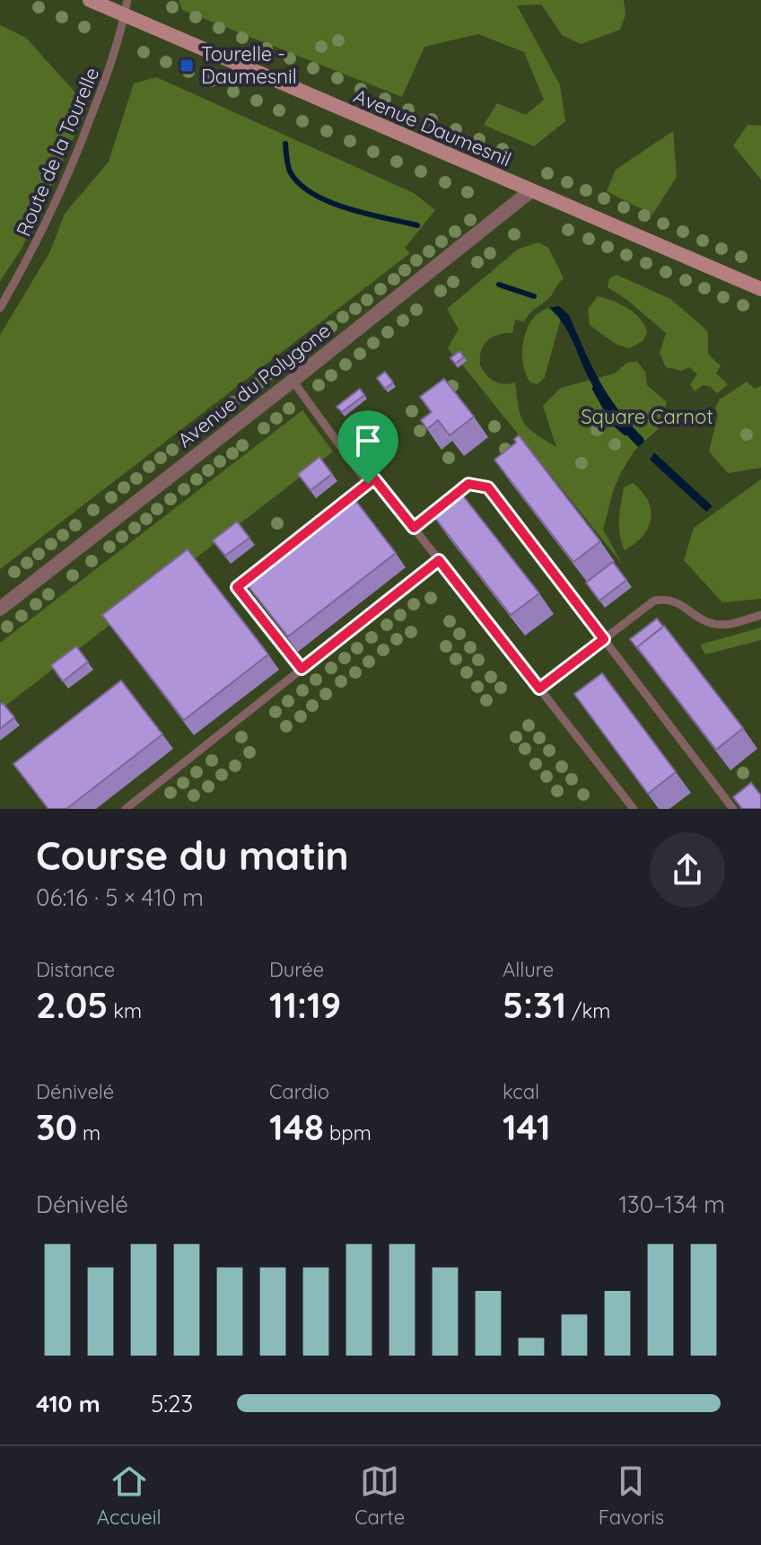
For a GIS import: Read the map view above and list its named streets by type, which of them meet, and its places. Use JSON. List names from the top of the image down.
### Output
{
  "streets": {
    "street": ["Avenue Daumesnil", "Avenue du Polygone"],
    "lane": ["Route de la Tourelle"]
  },
  "crossings": [
    ["Avenue Daumesnil", "Route de la Tourelle"],
    ["Avenue Daumesnil", "Avenue du Polygone"]
  ],
  "parks": ["Square Carnot"],
  "places": {
    "transit": ["Tourelle - Daumesnil"]
  },
  "page": {
    "heading": ["Course du matin", "06:16 · 5 × 410 m"],
    "stats": [
      ["Distance", "2.05 km"],
      ["Durée", "11:19"],
      ["Allure", "5:31 /km"],
      ["Dénivelé", "30 m"],
      ["Cardio", "148 bpm"],
      ["kcal", "141"]
    ],
    "chart": ["Dénivelé", "130–134 m"],
    "list": [
      {
        "name": "410 m",
        "note": "5:23"
      }
    ],
    "tabs": ["Accueil", "Carte", "Favoris"]
  }
}
